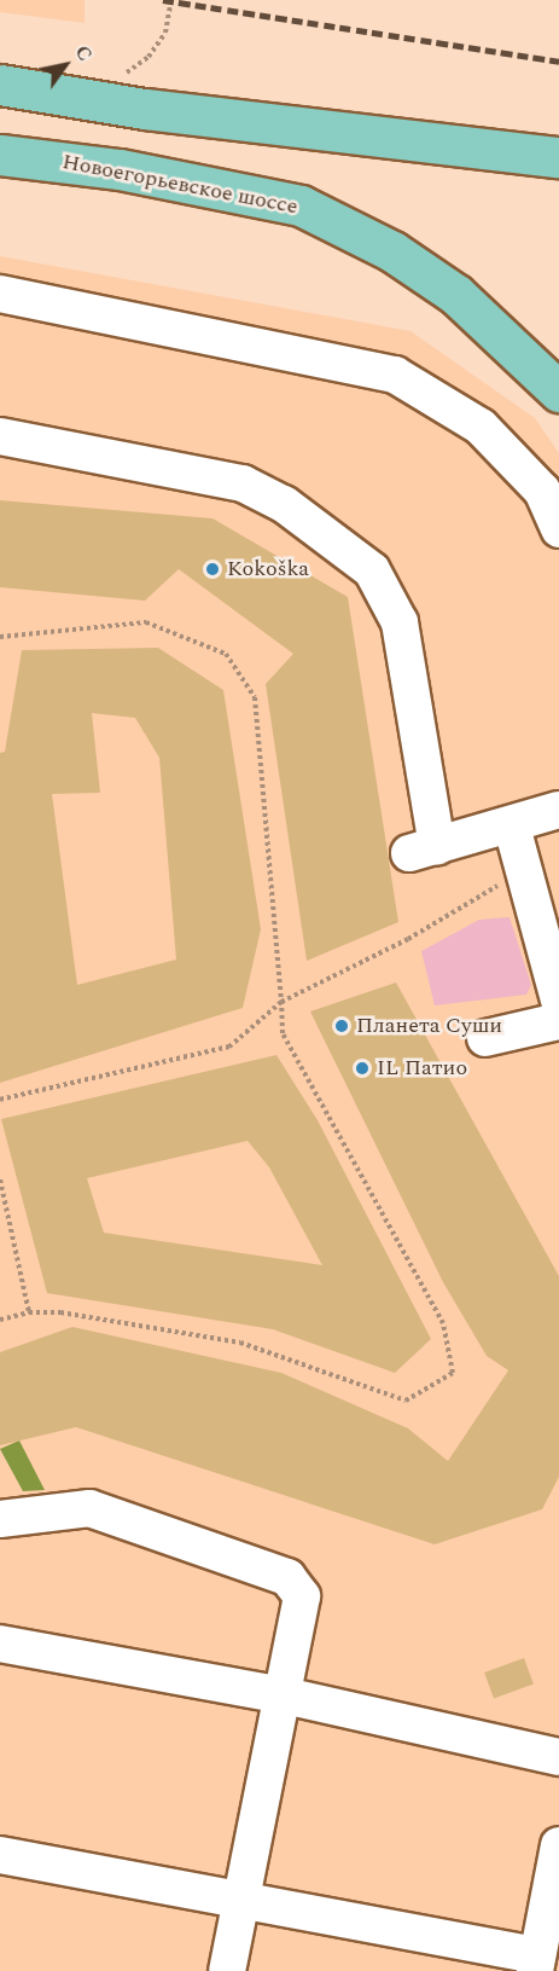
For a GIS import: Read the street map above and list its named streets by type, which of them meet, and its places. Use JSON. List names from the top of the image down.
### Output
{
  "streets": {
    "main road": ["Новоегорьевское шоссе"]
  },
  "places": ["Kokoška", "Планета Суши", "IL Патио"],
  "north": "top right"
}
